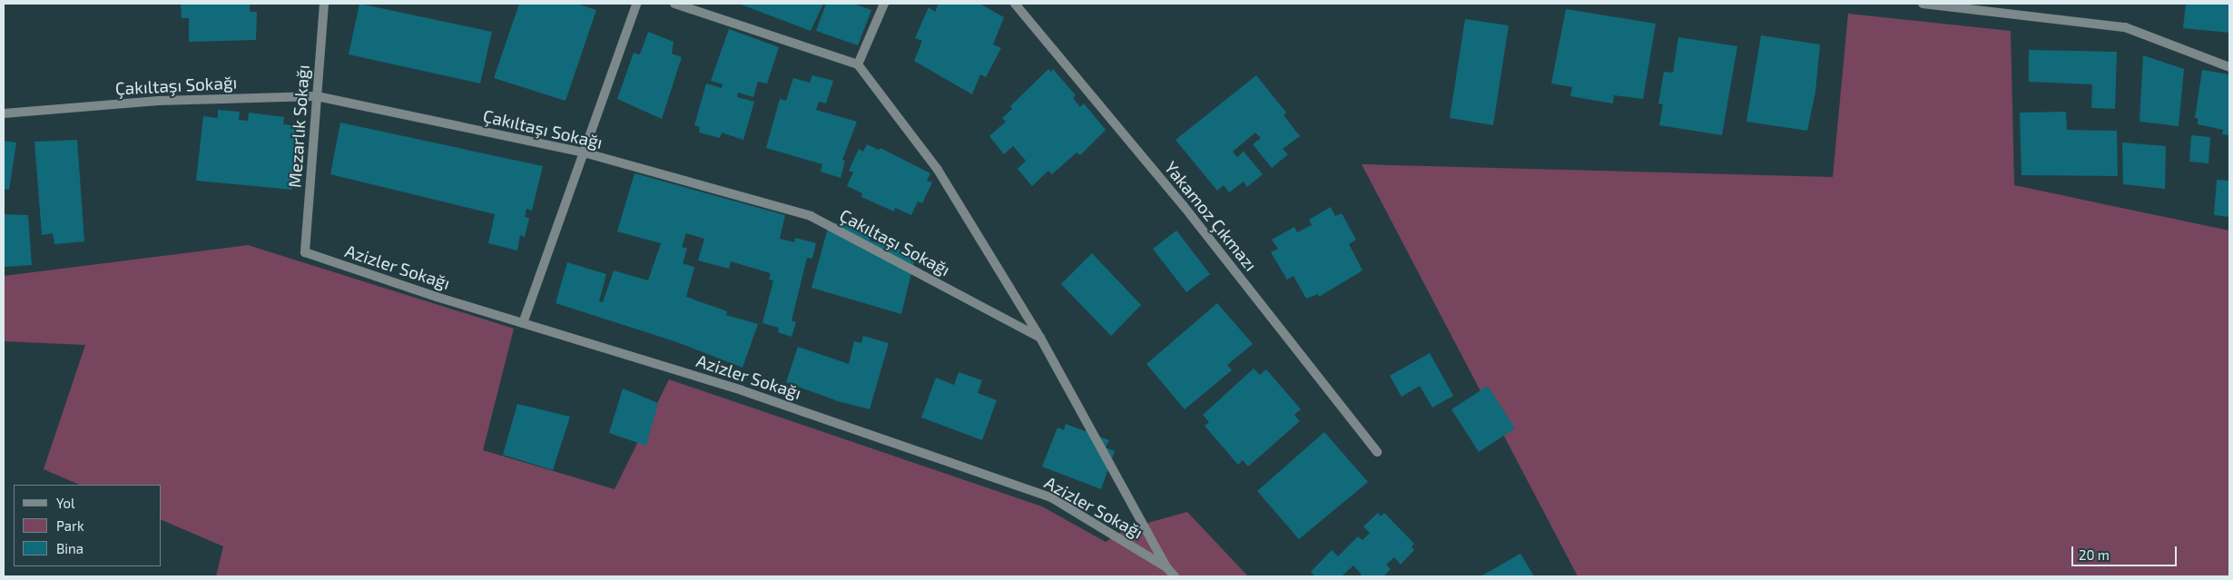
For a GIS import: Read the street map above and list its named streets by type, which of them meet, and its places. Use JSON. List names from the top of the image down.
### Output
{
  "streets": {
    "street": [
      "Çakıltaşı Sokağı",
      "Mezarlık Sokağı",
      "Yakamoz Çıkmazı",
      "Azizler Sokağı"
    ]
  },
  "crossings": [
    ["Çakıltaşı Sokağı", "Mezarlık Sokağı"],
    ["Çakıltaşı Sokağı", "Azizler Sokağı"],
    ["Mezarlık Sokağı", "Azizler Sokağı"]
  ],
  "legend": ["Yol", "Park", "Bina"],
  "scale_bar": "20 m"
}
